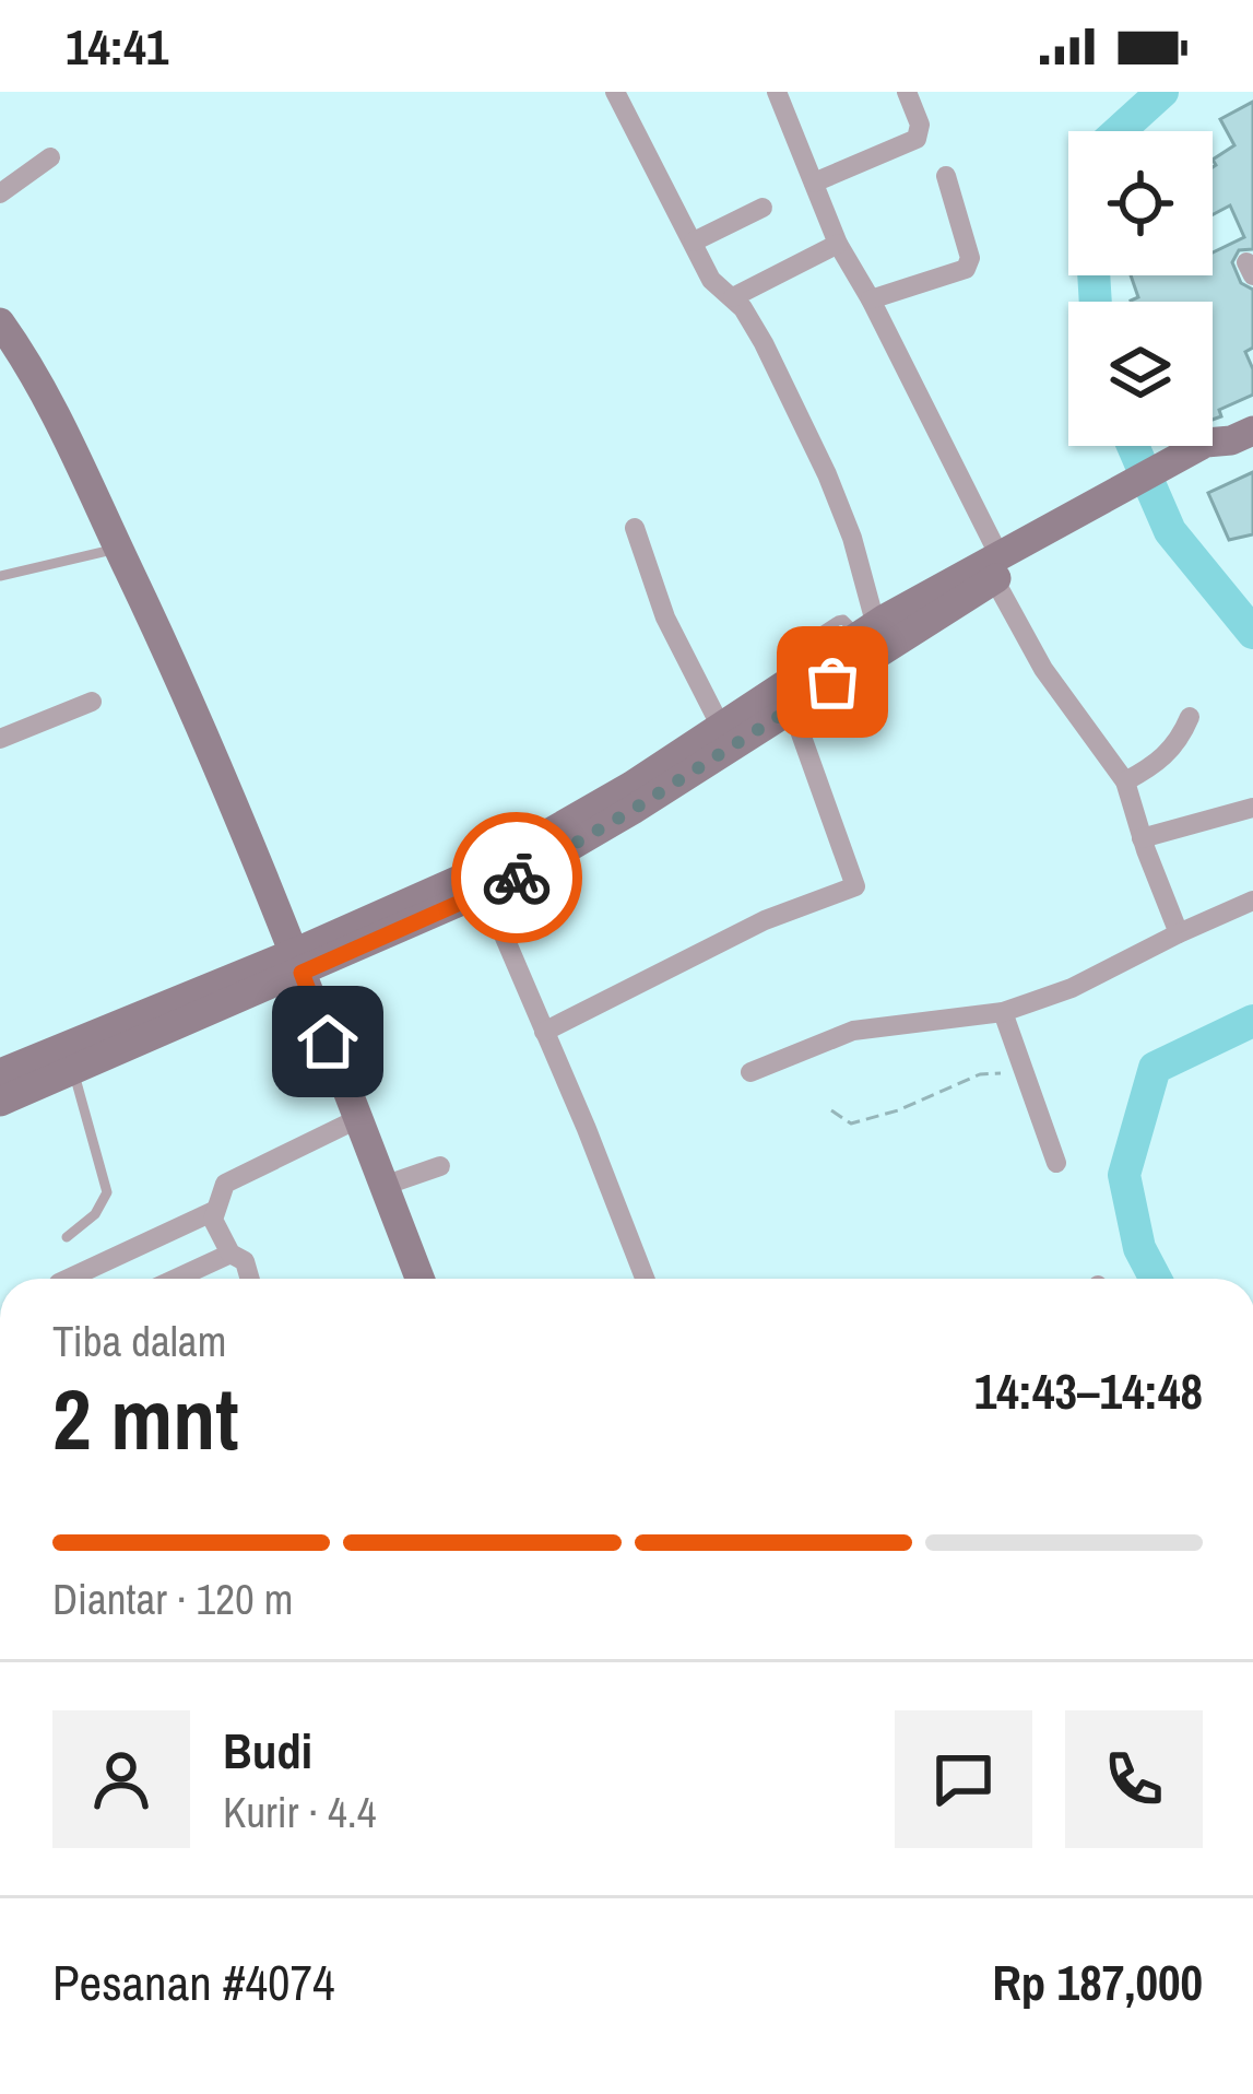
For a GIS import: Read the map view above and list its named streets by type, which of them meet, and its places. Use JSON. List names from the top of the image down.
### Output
{
  "page": {
    "status": "14:41",
    "heading": ["2 mnt", "Tiba dalam", "14:43–14:48"],
    "panel": [
      "Budi",
      "Kurir · 4.4",
      "Pesanan #4074",
      "Rp 187,000"
    ],
    "bar": "Diantar · 120 m"
  }
}
